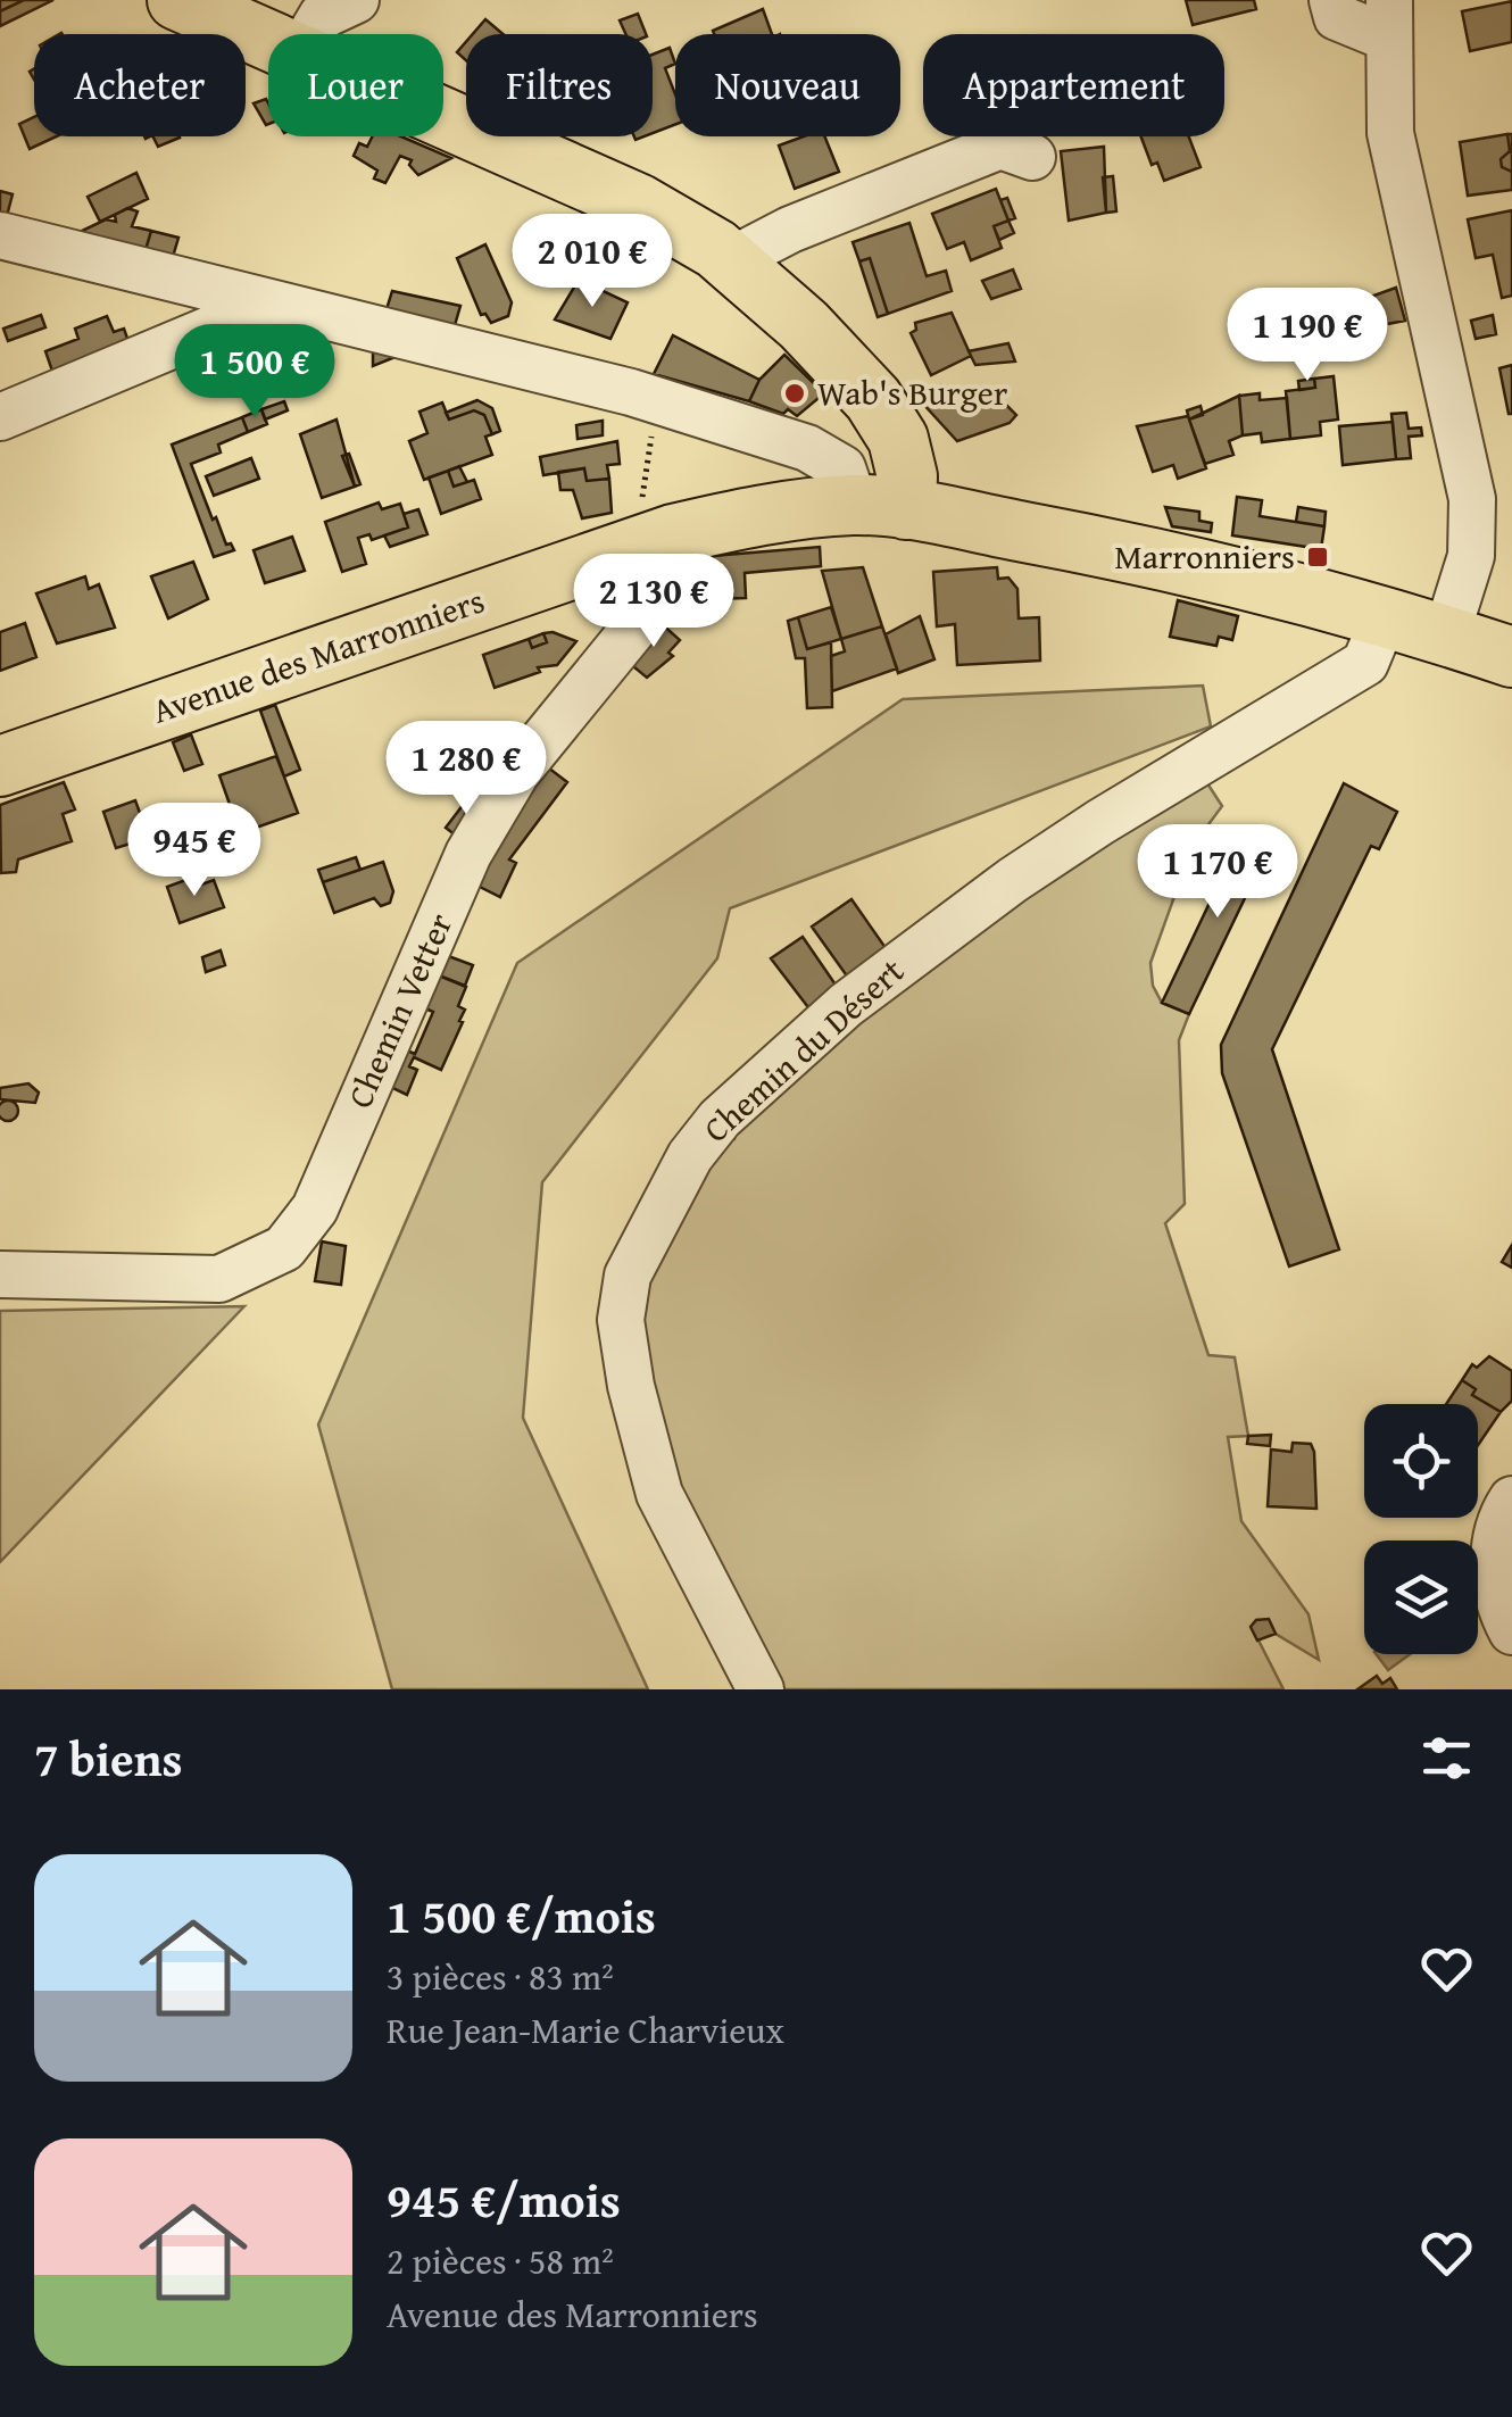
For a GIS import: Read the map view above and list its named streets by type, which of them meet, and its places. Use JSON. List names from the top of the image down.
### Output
{
  "streets": {
    "main road": ["Avenue des Marronniers"],
    "street": ["Chemin Vetter", "Chemin du Désert"]
  },
  "crossings": [
    ["Avenue des Marronniers", "Chemin Vetter"],
    ["Avenue des Marronniers", "Chemin du Désert"]
  ],
  "places": {
    "other": ["Wab's Burger"],
    "transit": ["Marronniers"]
  },
  "page": {
    "chip": [
      "Acheter",
      "Louer",
      "Filtres",
      "Nouveau",
      "Appartement"
    ],
    "price": [
      "2 010 €",
      "1 190 €",
      "1 500 €",
      "2 130 €",
      "1 280 €",
      "945 €",
      "1 170 €"
    ],
    "heading": "7 biens",
    "list": [
      {
        "name": "1 500 €/mois",
        "note": "3 pièces · 83 m² · Rue Jean-Marie Charvieux"
      },
      {
        "name": "945 €/mois",
        "note": "2 pièces · 58 m² · Avenue des Marronniers"
      }
    ]
  }
}
